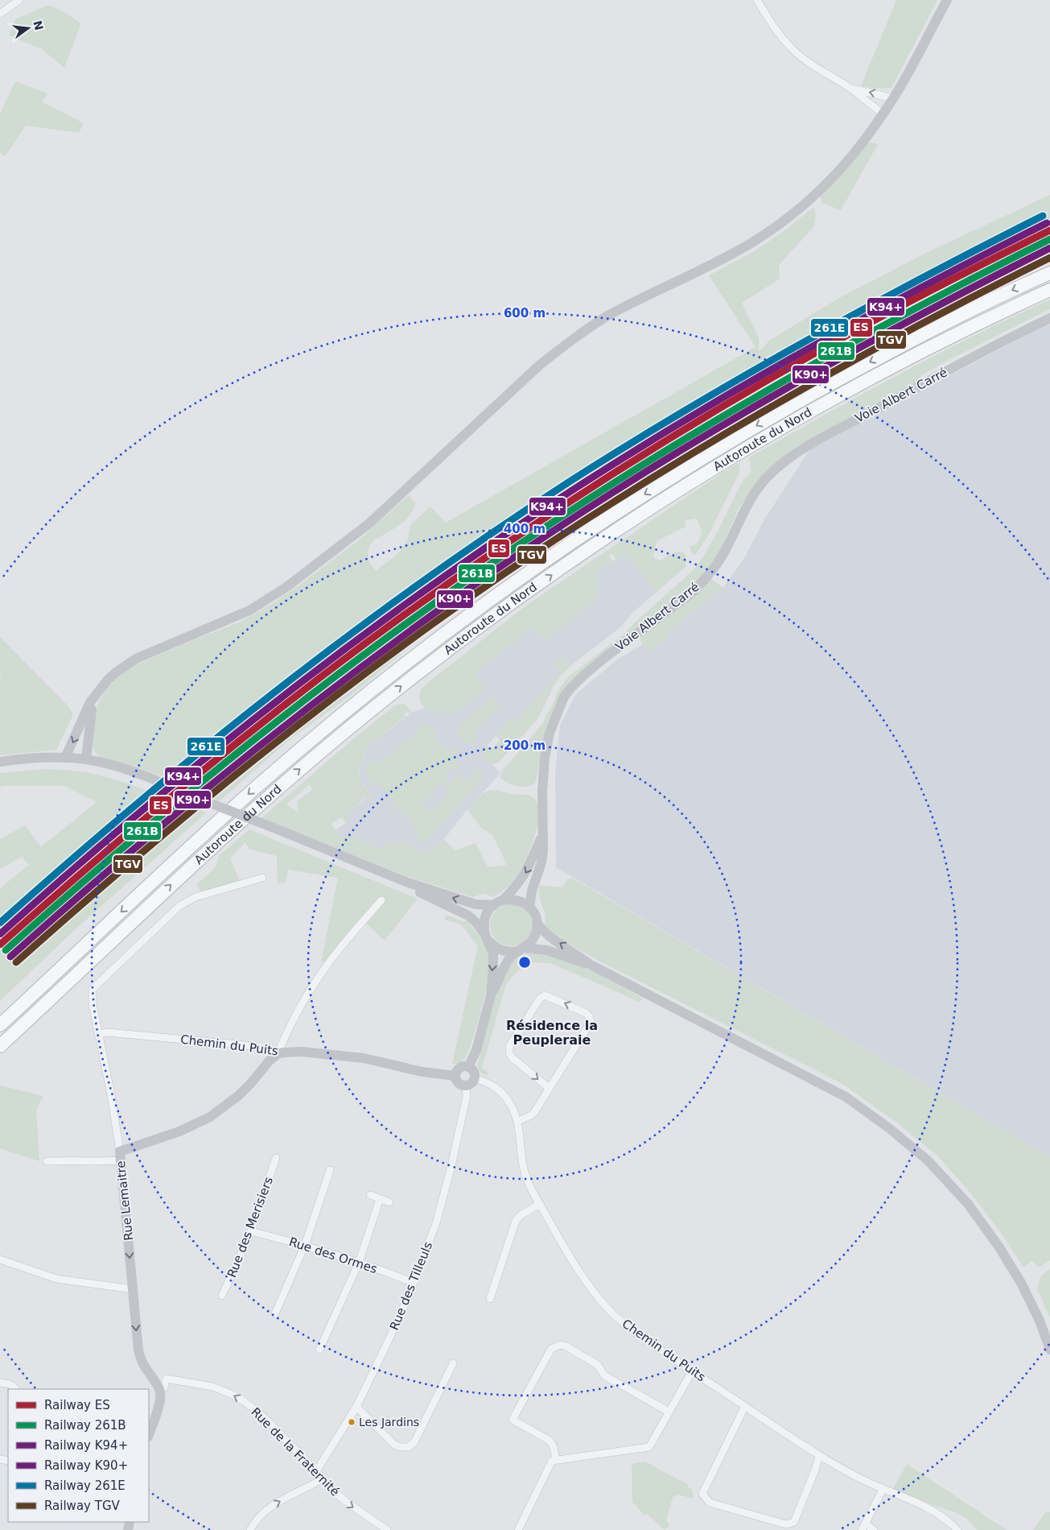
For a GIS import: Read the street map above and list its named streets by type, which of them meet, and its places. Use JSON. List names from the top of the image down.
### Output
{
  "streets": {
    "highway": ["Autoroute du Nord"],
    "street": [
      "Voie Albert Carré",
      "Chemin du Puits",
      "Rue Lemaitre",
      "Rue des Merisiers",
      "Rue des Ormes",
      "Rue des Tilleuls",
      "Rue de la Fraternité"
    ]
  },
  "crossings": [
    ["Chemin du Puits", "Rue Lemaitre"],
    ["Chemin du Puits", "Rue des Tilleuls"],
    ["Rue Lemaitre", "Rue de la Fraternité"],
    ["Rue des Merisiers", "Rue des Ormes"],
    ["Rue des Ormes", "Rue des Tilleuls"],
    ["Rue des Tilleuls", "Rue de la Fraternité"]
  ],
  "one_way": ["Rue Lemaitre"],
  "districts": ["Résidence la Peupleraie"],
  "places": ["Les Jardins"],
  "lines": [
    "rail line 261E",
    "rail line K94+",
    "rail line ES",
    "rail line 261B",
    "rail line K90+",
    "rail line TGV"
  ],
  "legend": [
    "Railway ES",
    "Railway 261B",
    "Railway K94+",
    "Railway K90+",
    "Railway 261E",
    "Railway TGV"
  ],
  "north": "right",
  "rings": ["600 m", "400 m", "200 m"]
}
